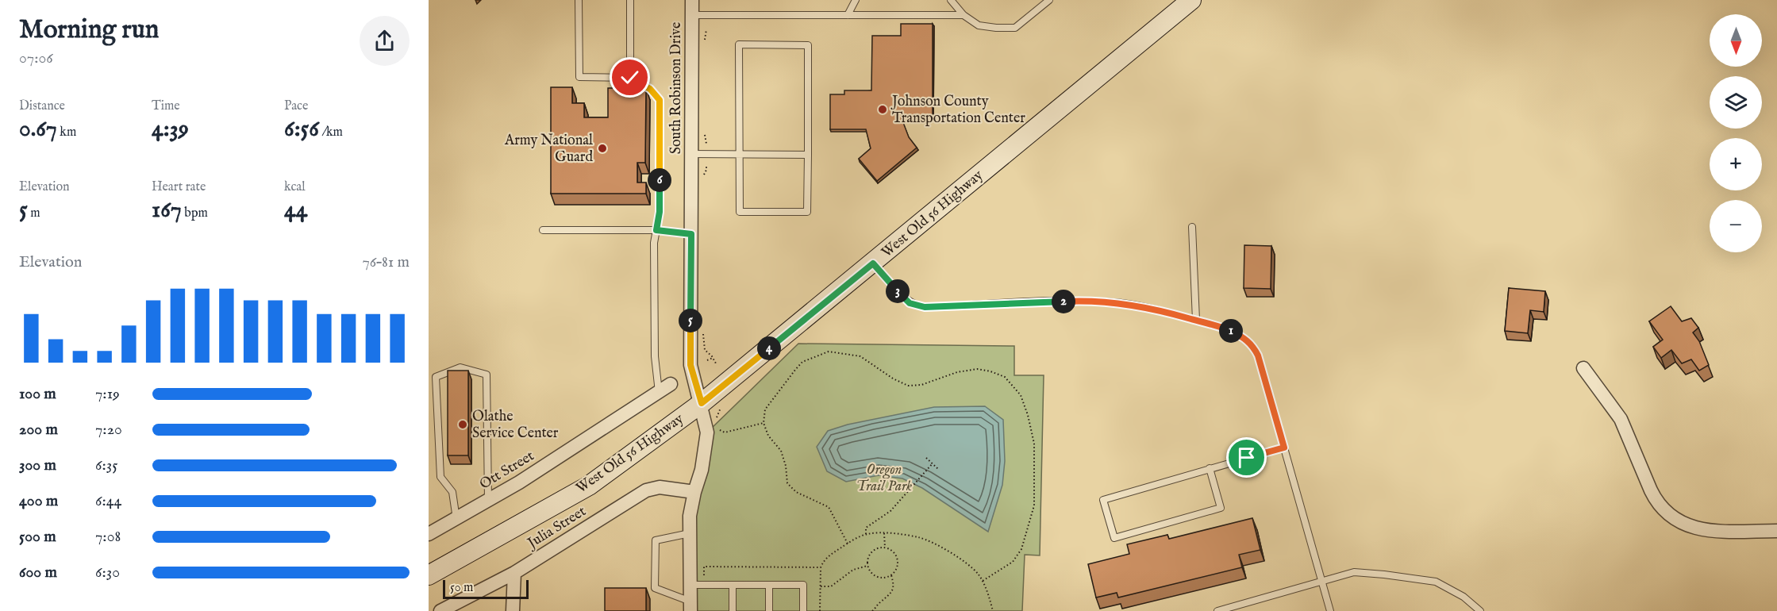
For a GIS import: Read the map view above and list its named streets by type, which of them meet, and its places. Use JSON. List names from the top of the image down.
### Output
{
  "streets": {
    "main road": ["West Old 56 Highway"],
    "street": ["South Robinson Drive", "Ott Street", "Julia Street"]
  },
  "crossings": [
    ["South Robinson Drive", "West Old 56 Highway"],
    ["South Robinson Drive", "Julia Street"]
  ],
  "parks": ["Oregon Trail Park"],
  "places": ["Johnson County Transportation Center", "Army National Guard", "Olathe Service Center"],
  "scale_bar": "50 m",
  "north": "bottom",
  "page": {
    "heading": ["Morning run", "07:06"],
    "map_buttons": ["+", "−"],
    "stats": [
      ["Distance", "0.67 km"],
      ["Time", "4:39"],
      ["Pace", "6:56 /km"],
      ["Elevation", "5 m"],
      ["Heart rate", "167 bpm"],
      ["kcal", "44"]
    ],
    "pins": [
      "6",
      "3",
      "2",
      "5",
      "1",
      "4"
    ],
    "chart": ["Elevation", "76–81 m"],
    "list": [
      {
        "name": "100 m",
        "note": "7:19"
      },
      {
        "name": "200 m",
        "note": "7:20"
      },
      {
        "name": "300 m",
        "note": "6:35"
      },
      {
        "name": "400 m",
        "note": "6:44"
      },
      {
        "name": "500 m",
        "note": "7:08"
      },
      {
        "name": "600 m",
        "note": "6:30"
      }
    ],
    "scale": "50 m"
  }
}
